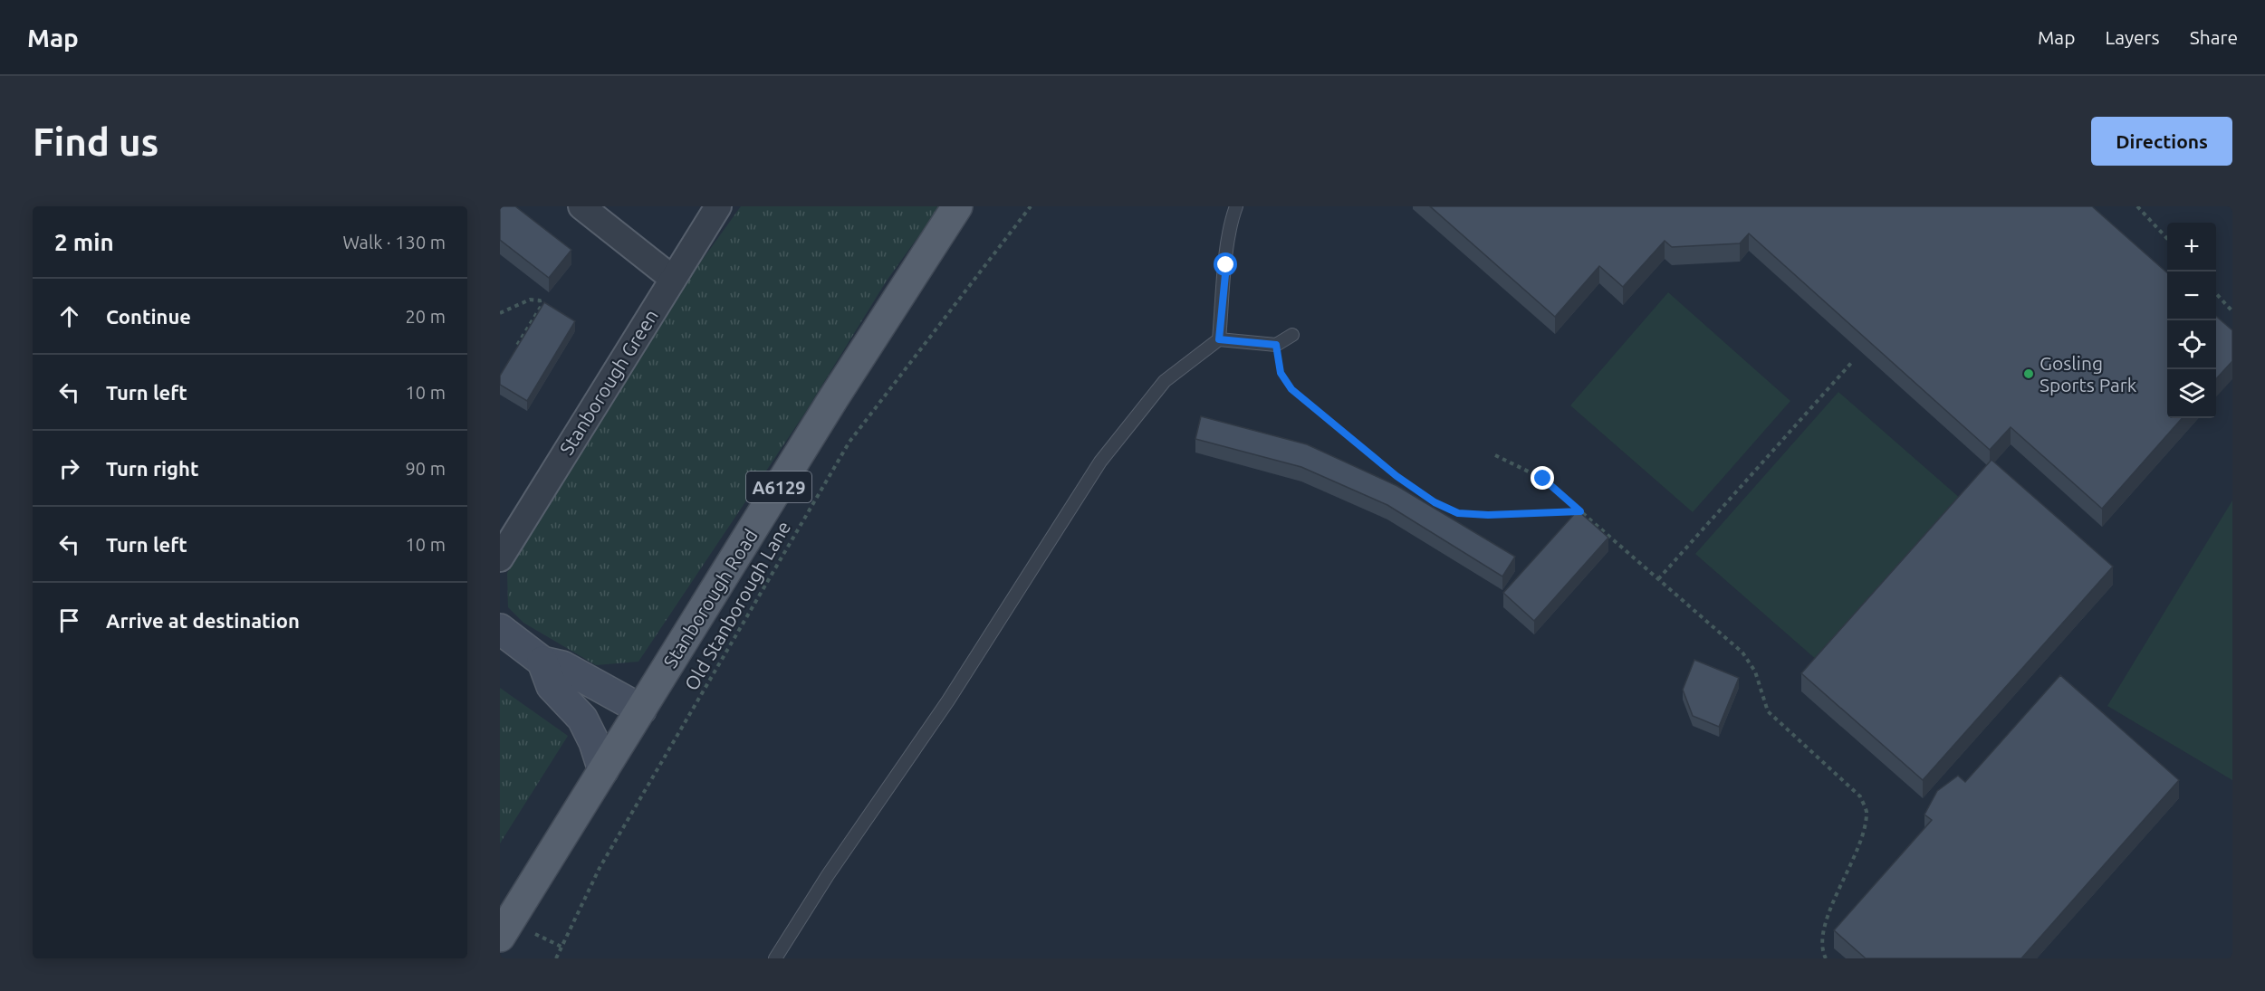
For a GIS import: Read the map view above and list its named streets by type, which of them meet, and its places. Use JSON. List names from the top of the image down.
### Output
{
  "streets": {
    "main road": ["A6129", "Stanborough Road"],
    "street": ["Stanborough Green"],
    "path": ["Old Stanborough Lane"]
  },
  "places": ["Gosling Sports Park"],
  "page": {
    "header": "Map",
    "nav": ["Map", "Layers", "Share"],
    "buttons": "Directions",
    "title": "Find us",
    "heading": ["2 min", "Walk · 130 m"],
    "map_buttons": ["+", "−"],
    "list": [
      ["Continue", "20 m"],
      ["Turn left", "10 m"],
      ["Turn right", "90 m"],
      ["Turn left", "10 m"],
      "Arrive at destination"
    ]
  }
}
